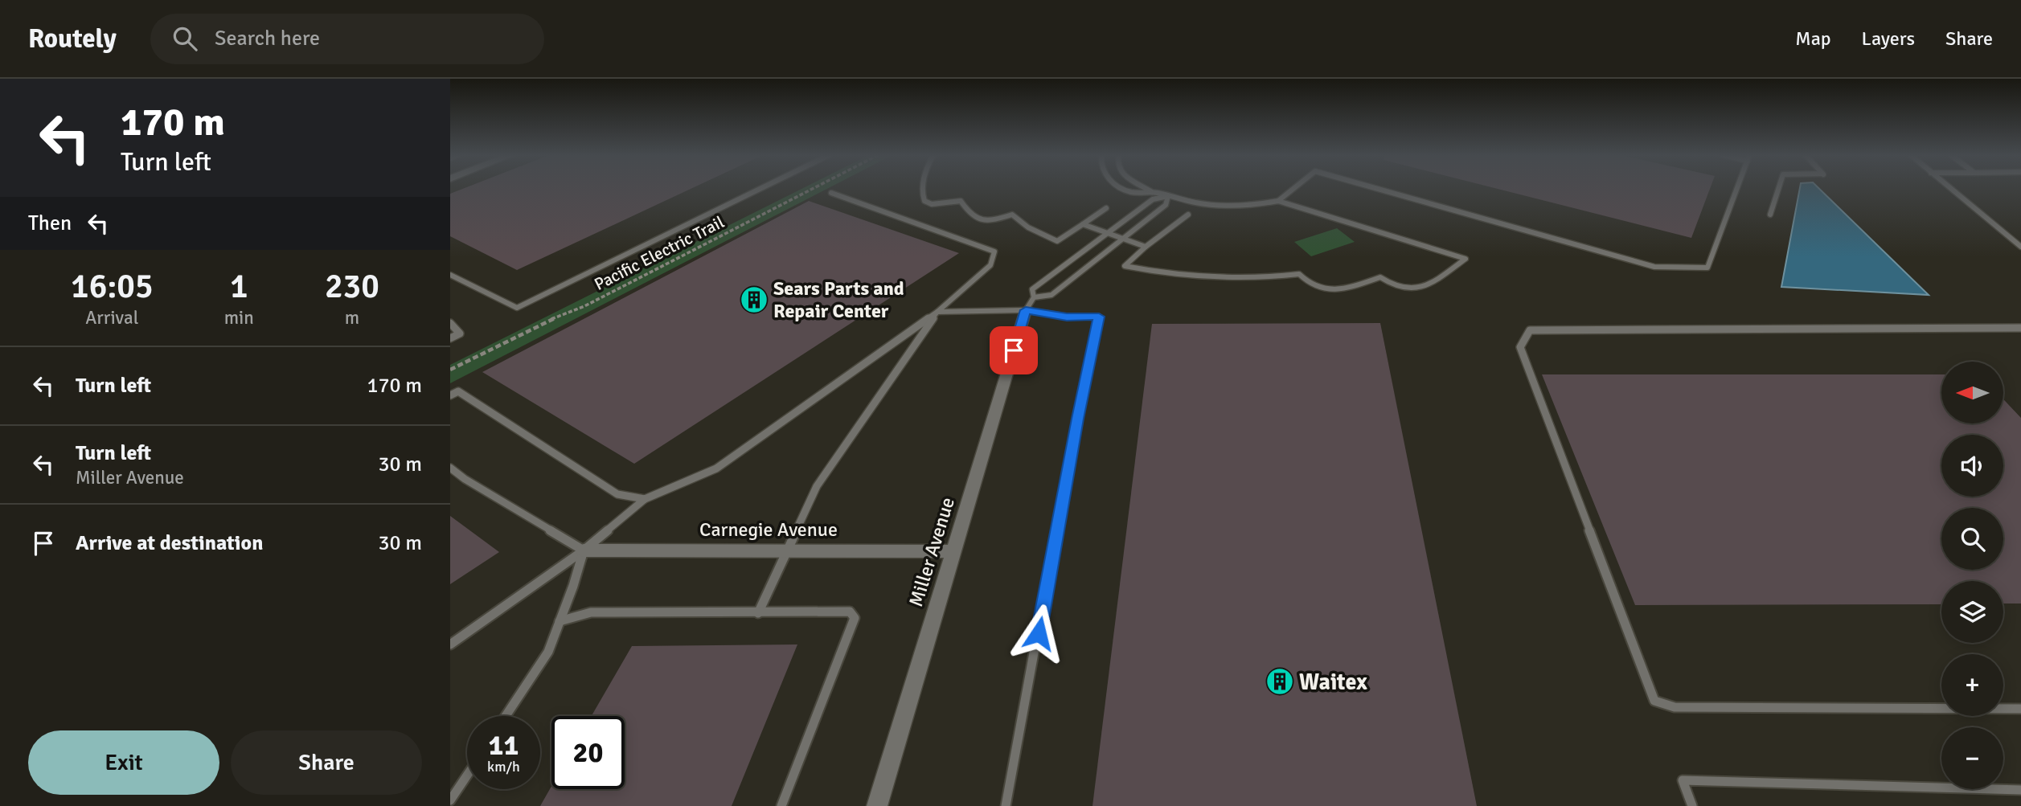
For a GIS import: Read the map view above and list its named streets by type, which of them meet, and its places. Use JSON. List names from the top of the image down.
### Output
{
  "streets": {
    "street": ["Carnegie Avenue", "Miller Avenue"],
    "path": ["Pacific Electric Trail"]
  },
  "crossings": [
    ["Carnegie Avenue", "Miller Avenue"]
  ],
  "places": {
    "building": ["Sears Parts and Repair Center", "Waitex"]
  },
  "north": "left",
  "page": {
    "header": "Routely",
    "search": "Search here",
    "nav": ["Map", "Layers", "Share"],
    "turn": ["170 m", "Turn left"],
    "then": "Then",
    "eta": [
      "16:05",
      "Arrival",
      "1",
      "min",
      "230",
      "m"
    ],
    "list": [
      {
        "name": "Turn left",
        "value": "170 m"
      },
      {
        "name": "Turn left",
        "note": "Miller Avenue",
        "value": "30 m"
      },
      {
        "name": "Arrive at destination",
        "value": "30 m"
      }
    ],
    "map_buttons": ["+", "−"],
    "speed": "11 km/h",
    "limit": "20",
    "buttons": ["Exit", "Share"]
  }
}
